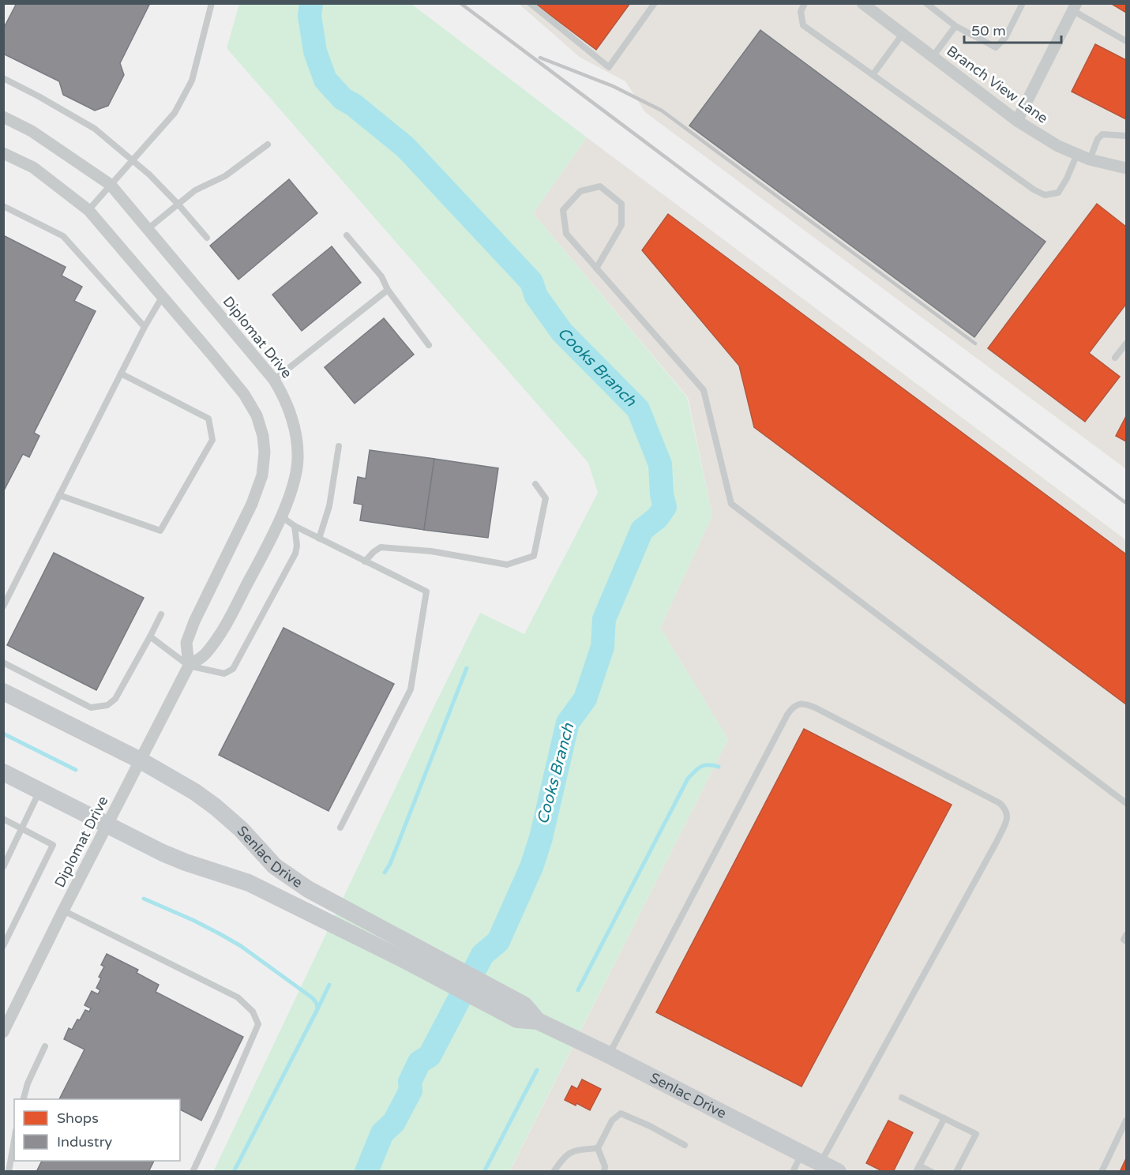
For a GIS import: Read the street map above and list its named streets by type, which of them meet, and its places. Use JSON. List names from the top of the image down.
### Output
{
  "streets": {
    "street": ["Branch View Lane", "Diplomat Drive", "Senlac Drive"]
  },
  "crossings": [
    ["Diplomat Drive", "Senlac Drive"]
  ],
  "water": ["Cooks Branch"],
  "legend": ["Shops", "Industry"],
  "scale_bar": "50 m"
}
